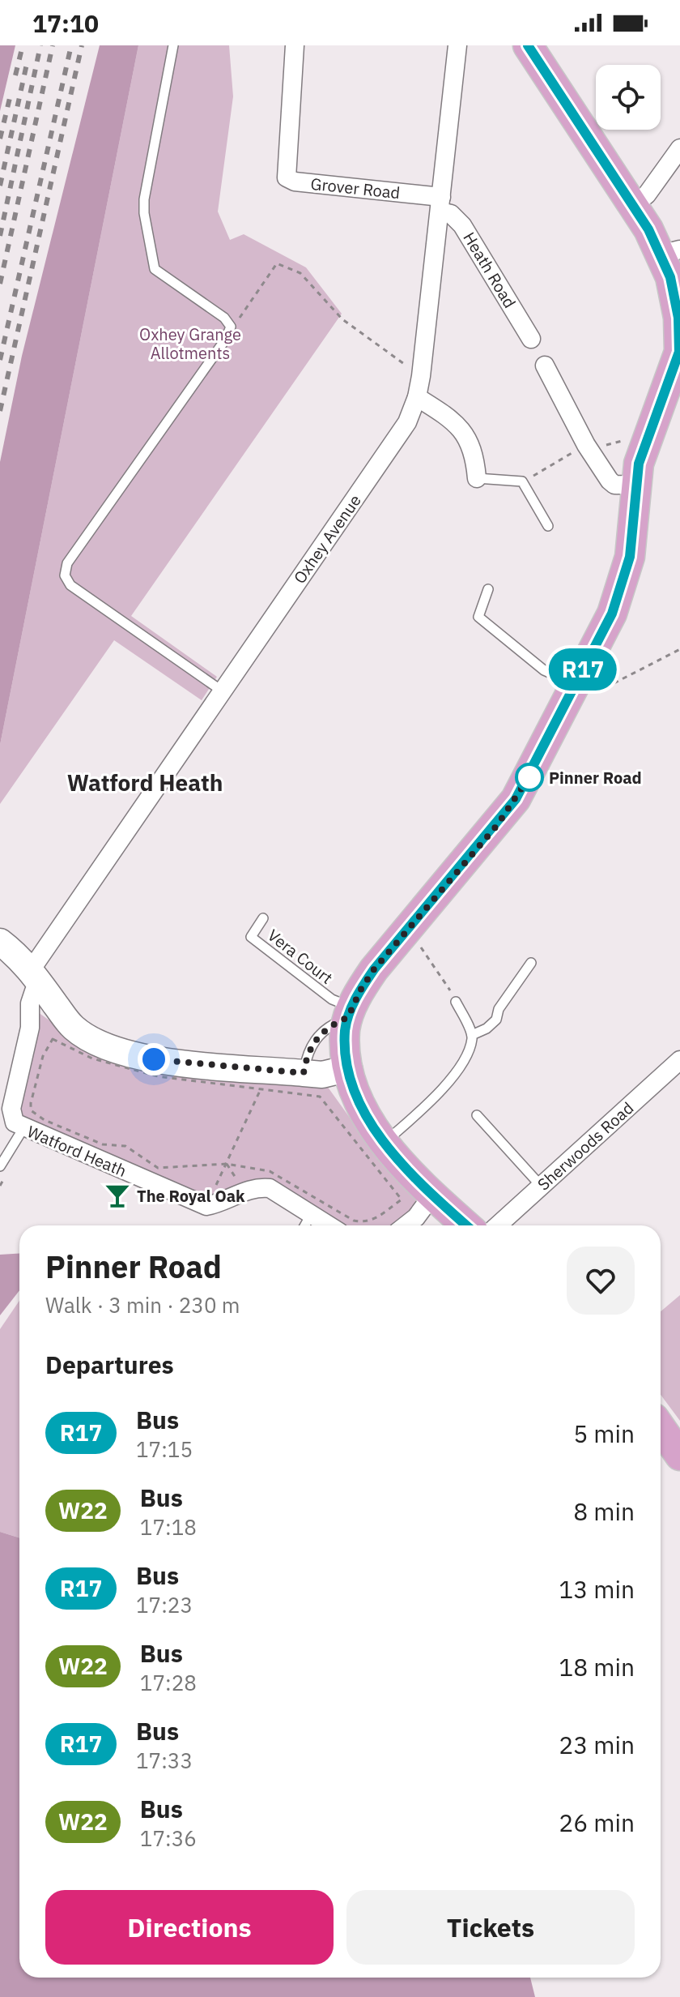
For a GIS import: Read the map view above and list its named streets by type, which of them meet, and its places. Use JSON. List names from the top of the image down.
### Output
{
  "streets": {
    "street": [
      "Grover Road",
      "Heath Road",
      "Oxhey Avenue",
      "Sherwoods Road",
      "Watford Heath"
    ],
    "lane": ["Vera Court"]
  },
  "crossings": [
    ["Grover Road", "Heath Road"],
    ["Grover Road", "Oxhey Avenue"],
    ["Heath Road", "Oxhey Avenue"],
    ["Oxhey Avenue", "Watford Heath"]
  ],
  "districts": ["Watford Heath"],
  "parks": ["Oxhey Grange Allotments"],
  "places": {
    "other": ["Pinner Road"],
    "bar": ["The Royal Oak"]
  },
  "lines": ["bus line R17"],
  "page": {
    "status": "17:10",
    "on_map": "R17",
    "heading": [
      ["Pinner Road", "Walk · 3 min · 230 m"],
      "Departures"
    ],
    "list": [
      {
        "mark": "R17",
        "name": "Bus",
        "note": "17:15",
        "value": "5 min"
      },
      {
        "mark": "W22",
        "name": "Bus",
        "note": "17:18",
        "value": "8 min"
      },
      {
        "mark": "R17",
        "name": "Bus",
        "note": "17:23",
        "value": "13 min"
      },
      {
        "mark": "W22",
        "name": "Bus",
        "note": "17:28",
        "value": "18 min"
      },
      {
        "mark": "R17",
        "name": "Bus",
        "note": "17:33",
        "value": "23 min"
      },
      {
        "mark": "W22",
        "name": "Bus",
        "note": "17:36",
        "value": "26 min"
      }
    ],
    "buttons": ["Directions", "Tickets"]
  }
}
